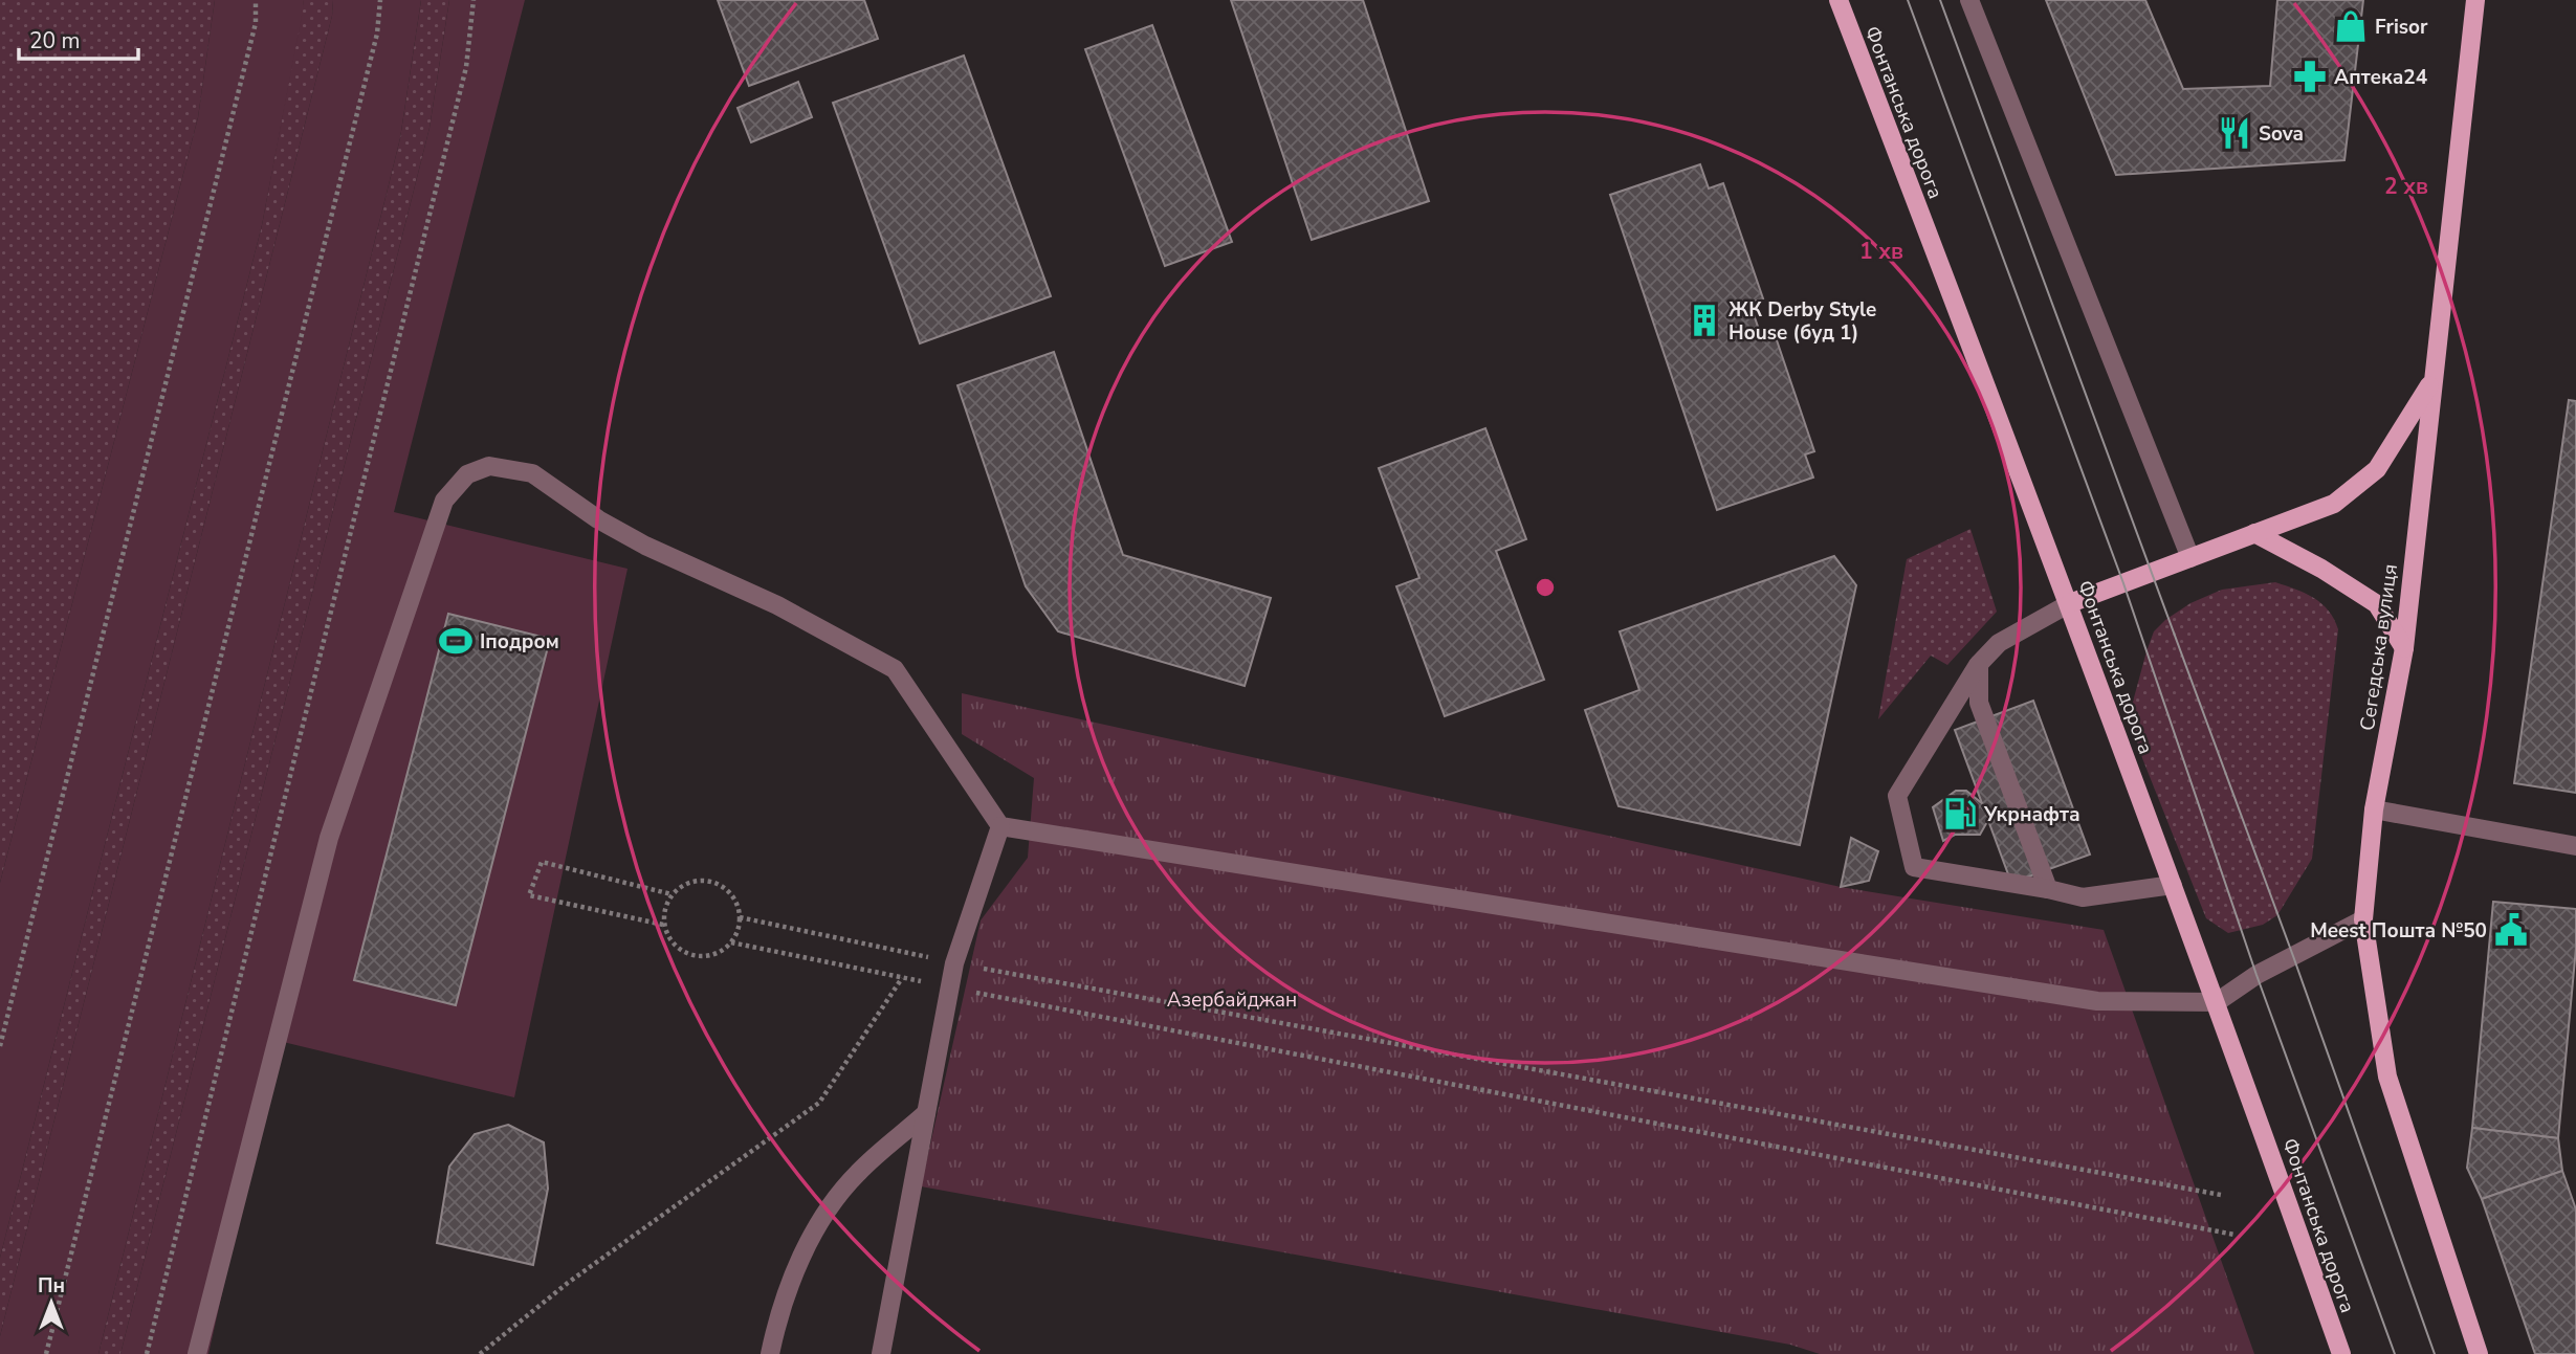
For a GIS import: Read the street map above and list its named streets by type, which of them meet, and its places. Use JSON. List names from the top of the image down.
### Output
{
  "streets": {
    "main road": ["Фонтанська дорога", "Сегедська вулиця"]
  },
  "crossings": [
    ["Фонтанська дорога", "Сегедська вулиця"]
  ],
  "parks": ["Азербайджан"],
  "places": {
    "shop": ["Frisor"],
    "pharmacy": ["Аптека24"],
    "restaurant": ["Sova"],
    "building": ["ЖК Derby Style House (буд 1)"],
    "sports": ["Іподром"],
    "fuel station": ["Укрнафта"],
    "public building": ["Meest Пошта №50"]
  },
  "scale_bar": "20 m",
  "north": "top",
  "rings": ["2 хв", "1 хв"]
}
